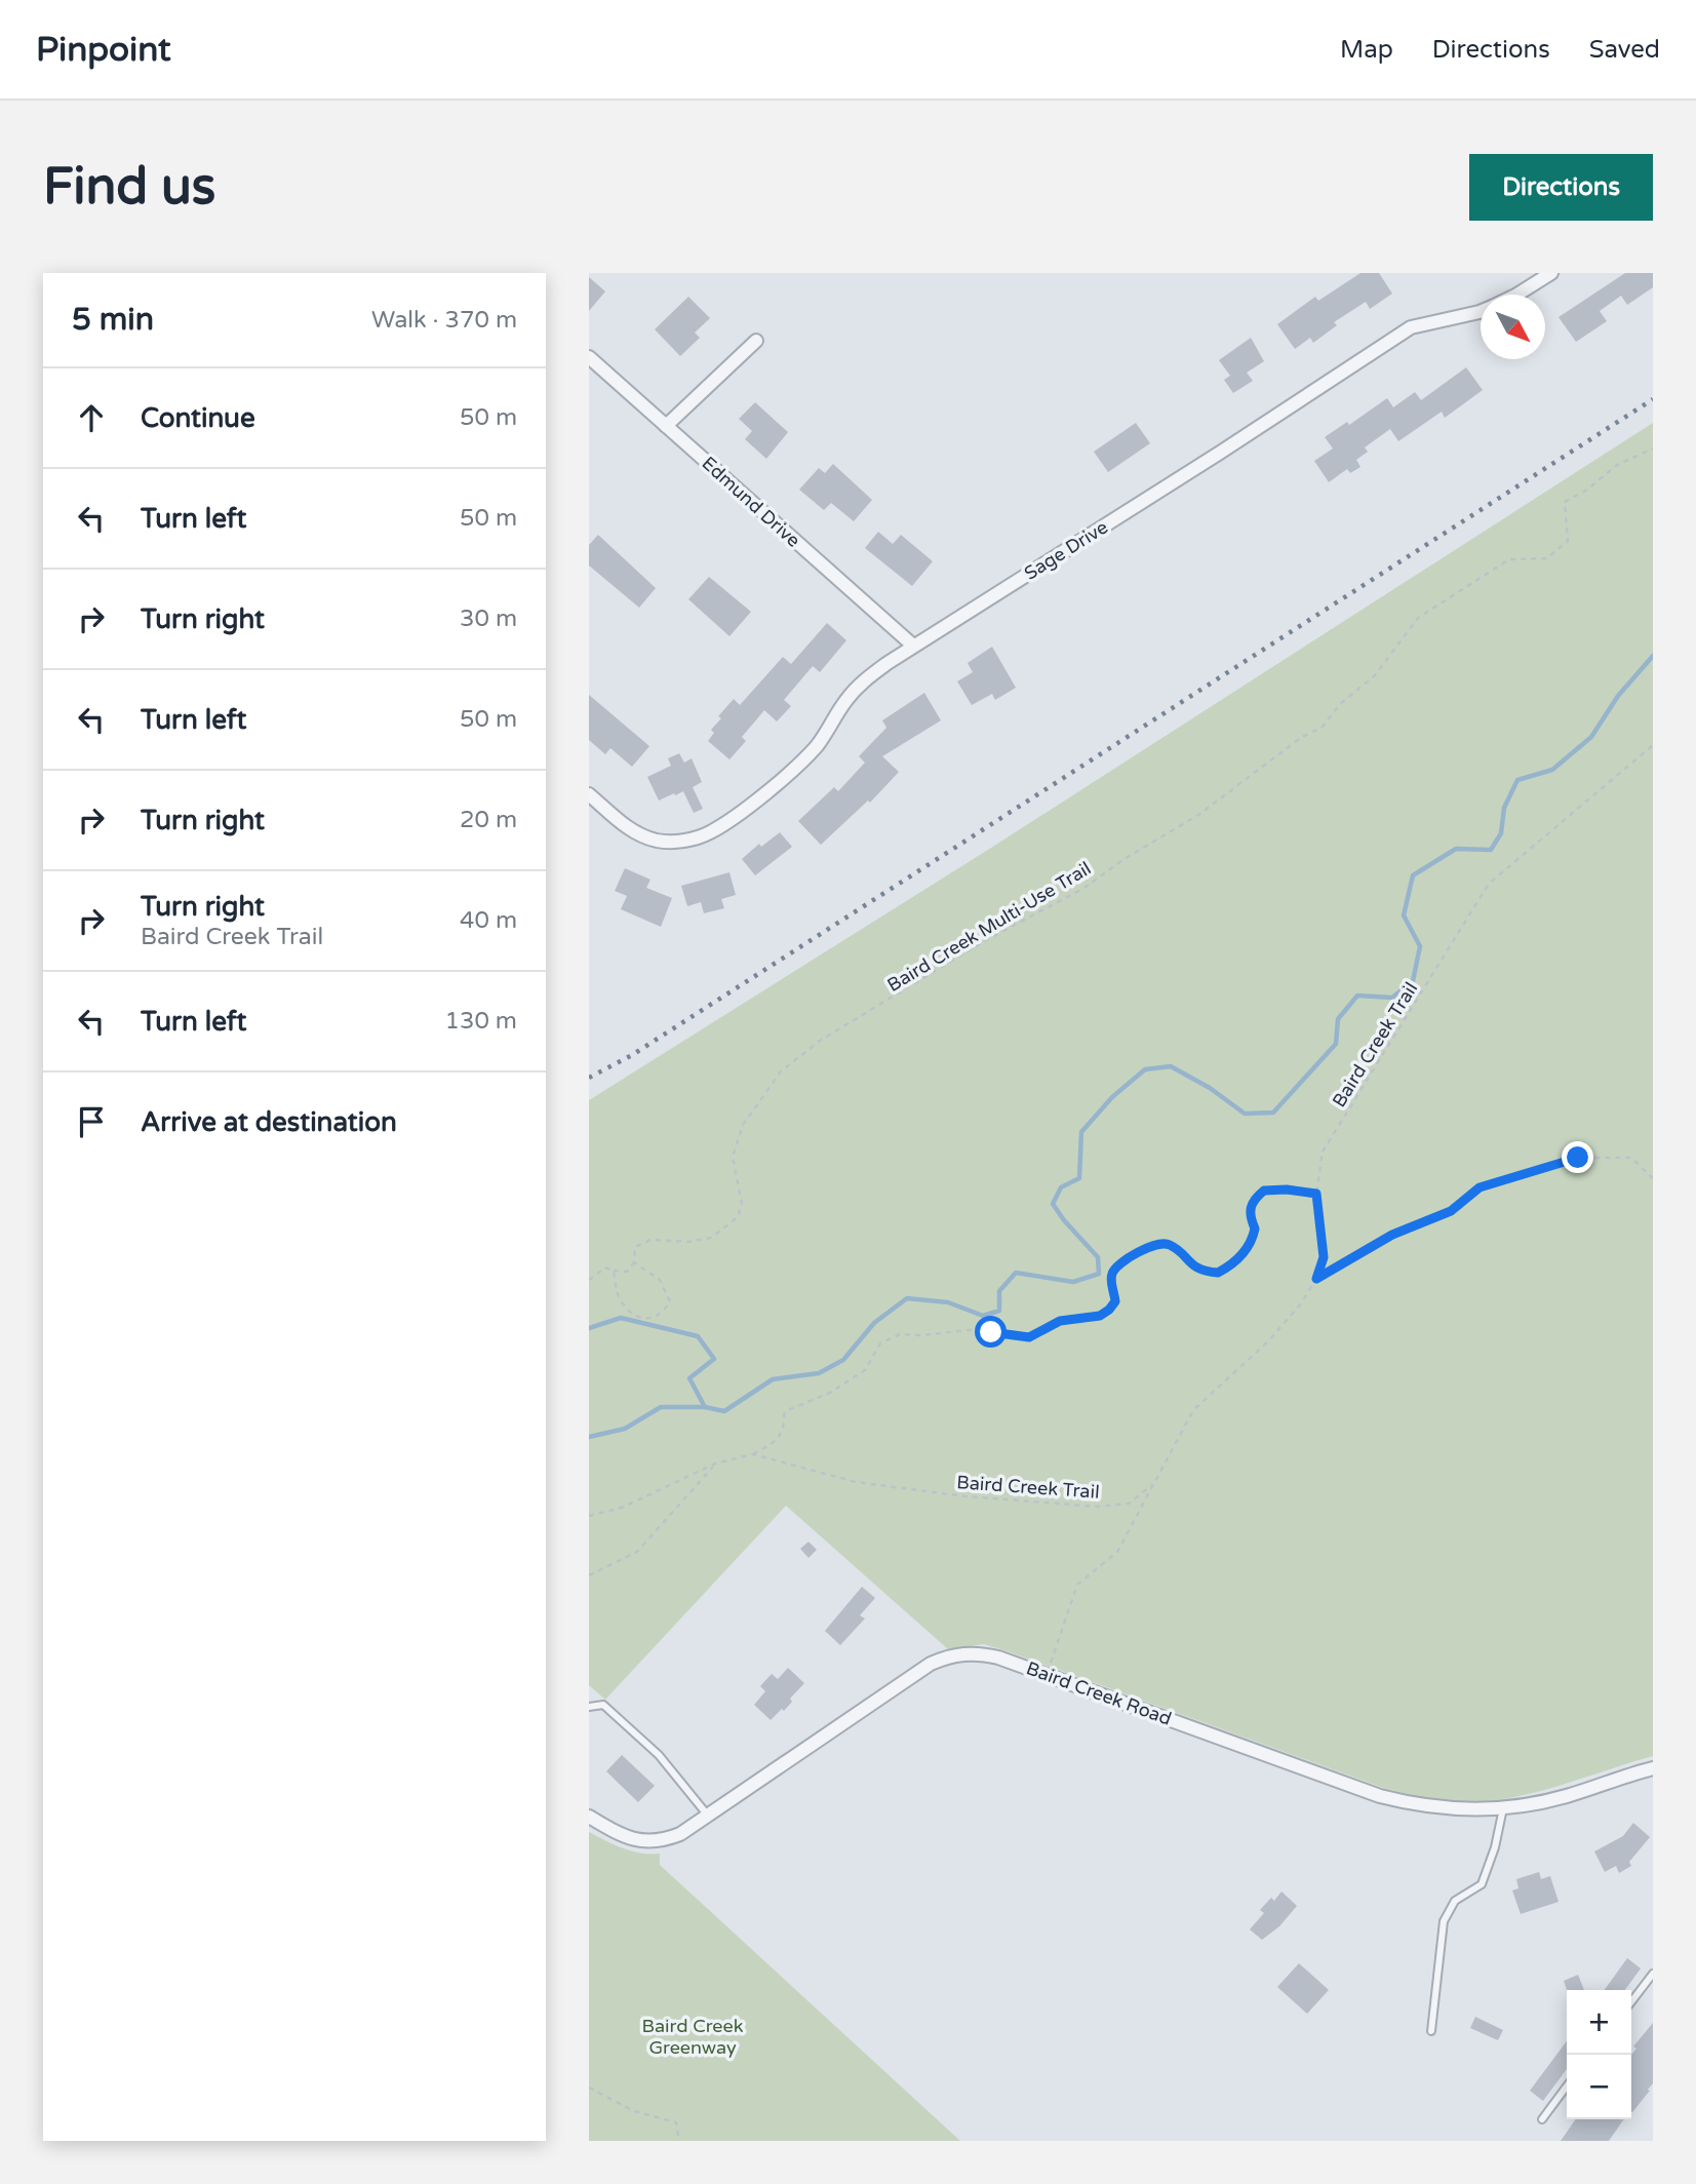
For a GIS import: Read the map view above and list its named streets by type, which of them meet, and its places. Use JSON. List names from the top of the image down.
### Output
{
  "streets": {
    "street": ["Edmund Drive", "Sage Drive", "Baird Creek Road"],
    "path": ["Baird Creek Multi-Use Trail", "Baird Creek Trail"]
  },
  "crossings": [
    ["Edmund Drive", "Sage Drive"]
  ],
  "parks": ["Baird Creek Greenway"],
  "north": "bottom right",
  "page": {
    "header": "Pinpoint",
    "nav": ["Map", "Directions", "Saved"],
    "buttons": "Directions",
    "title": "Find us",
    "heading": ["5 min", "Walk · 370 m"],
    "list": [
      ["Continue", "50 m"],
      ["Turn left", "50 m"],
      ["Turn right", "30 m"],
      ["Turn left", "50 m"],
      ["Turn right", "20 m"],
      ["Turn right", "Baird Creek Trail", "40 m"],
      ["Turn left", "130 m"],
      "Arrive at destination"
    ],
    "map_buttons": ["+", "−"]
  }
}
